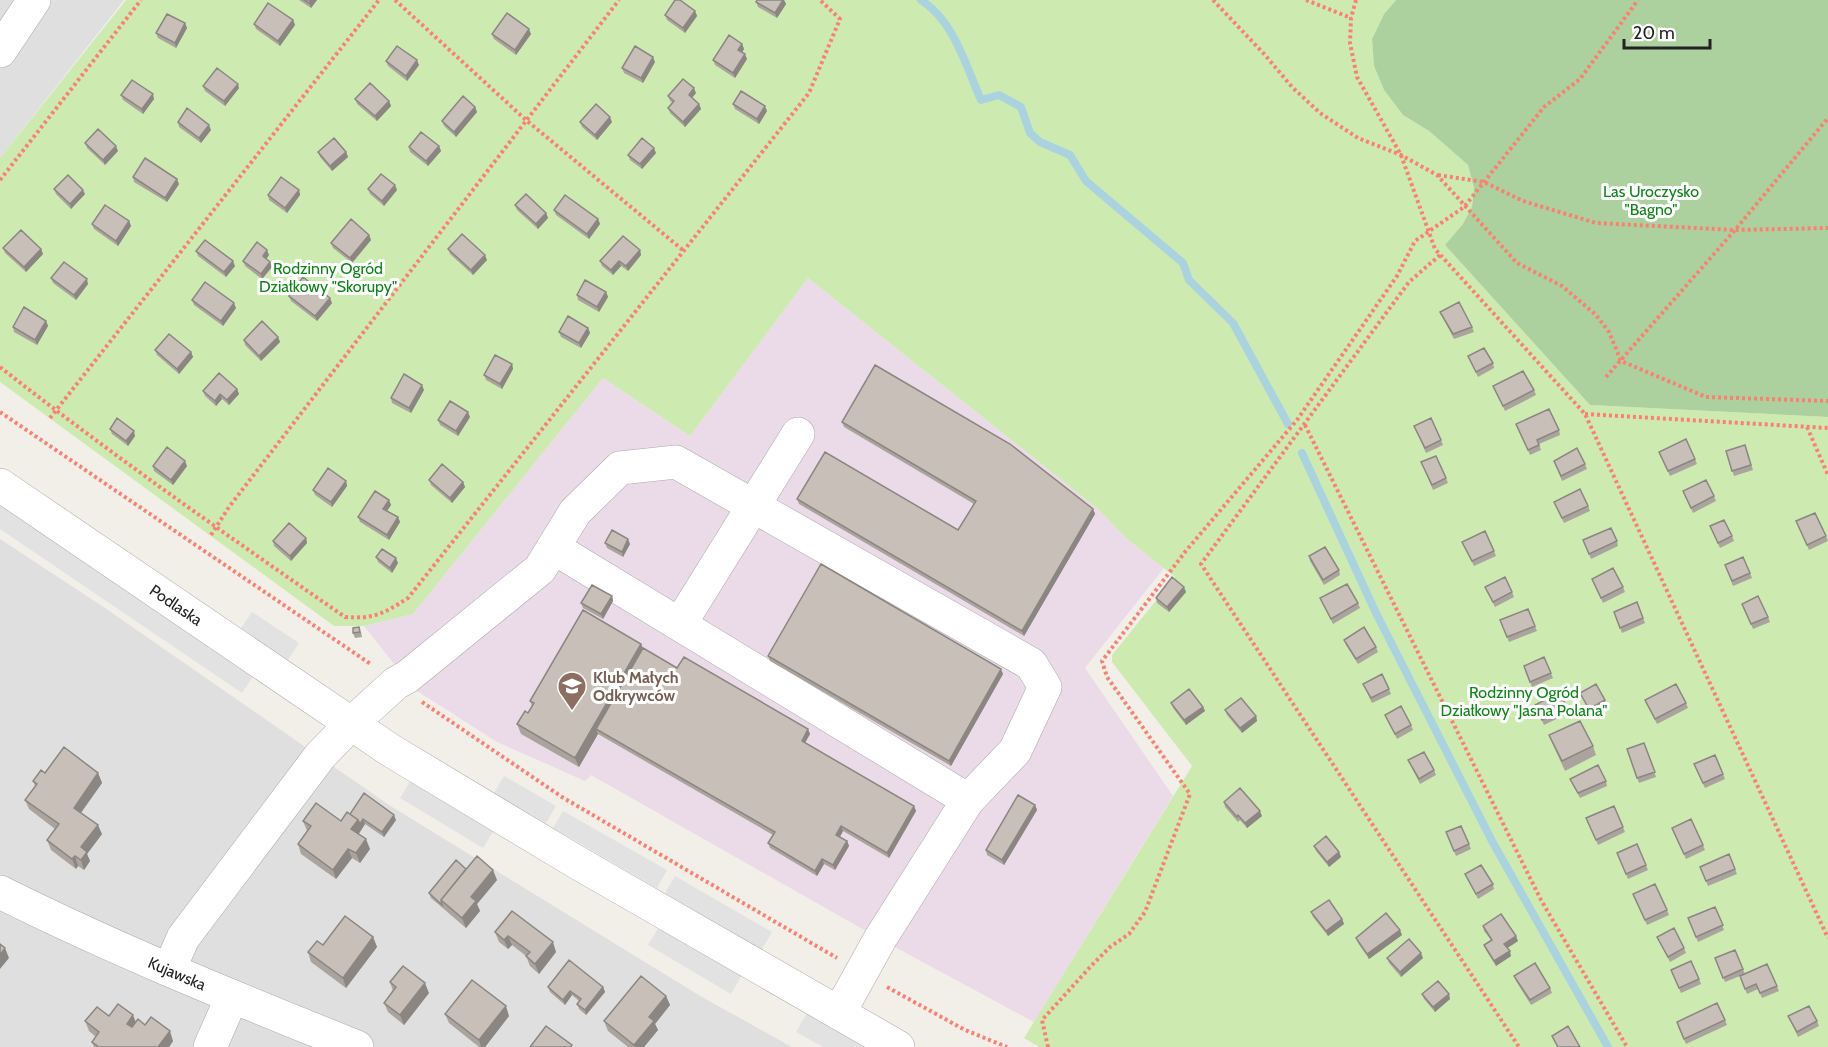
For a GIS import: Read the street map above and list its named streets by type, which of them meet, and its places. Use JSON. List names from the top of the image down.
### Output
{
  "streets": {
    "street": ["Podlaska", "Kujawska"]
  },
  "parks": ["Las Uroczysko \"Bagno\"", "Rodzinny Ogród Działkowy \"Skorupy\"", "Rodzinny Ogród Działkowy \"Jasna Polana\""],
  "places": {
    "school or university": ["Klub Małych Odkrywców"]
  },
  "scale_bar": "20 m"
}
